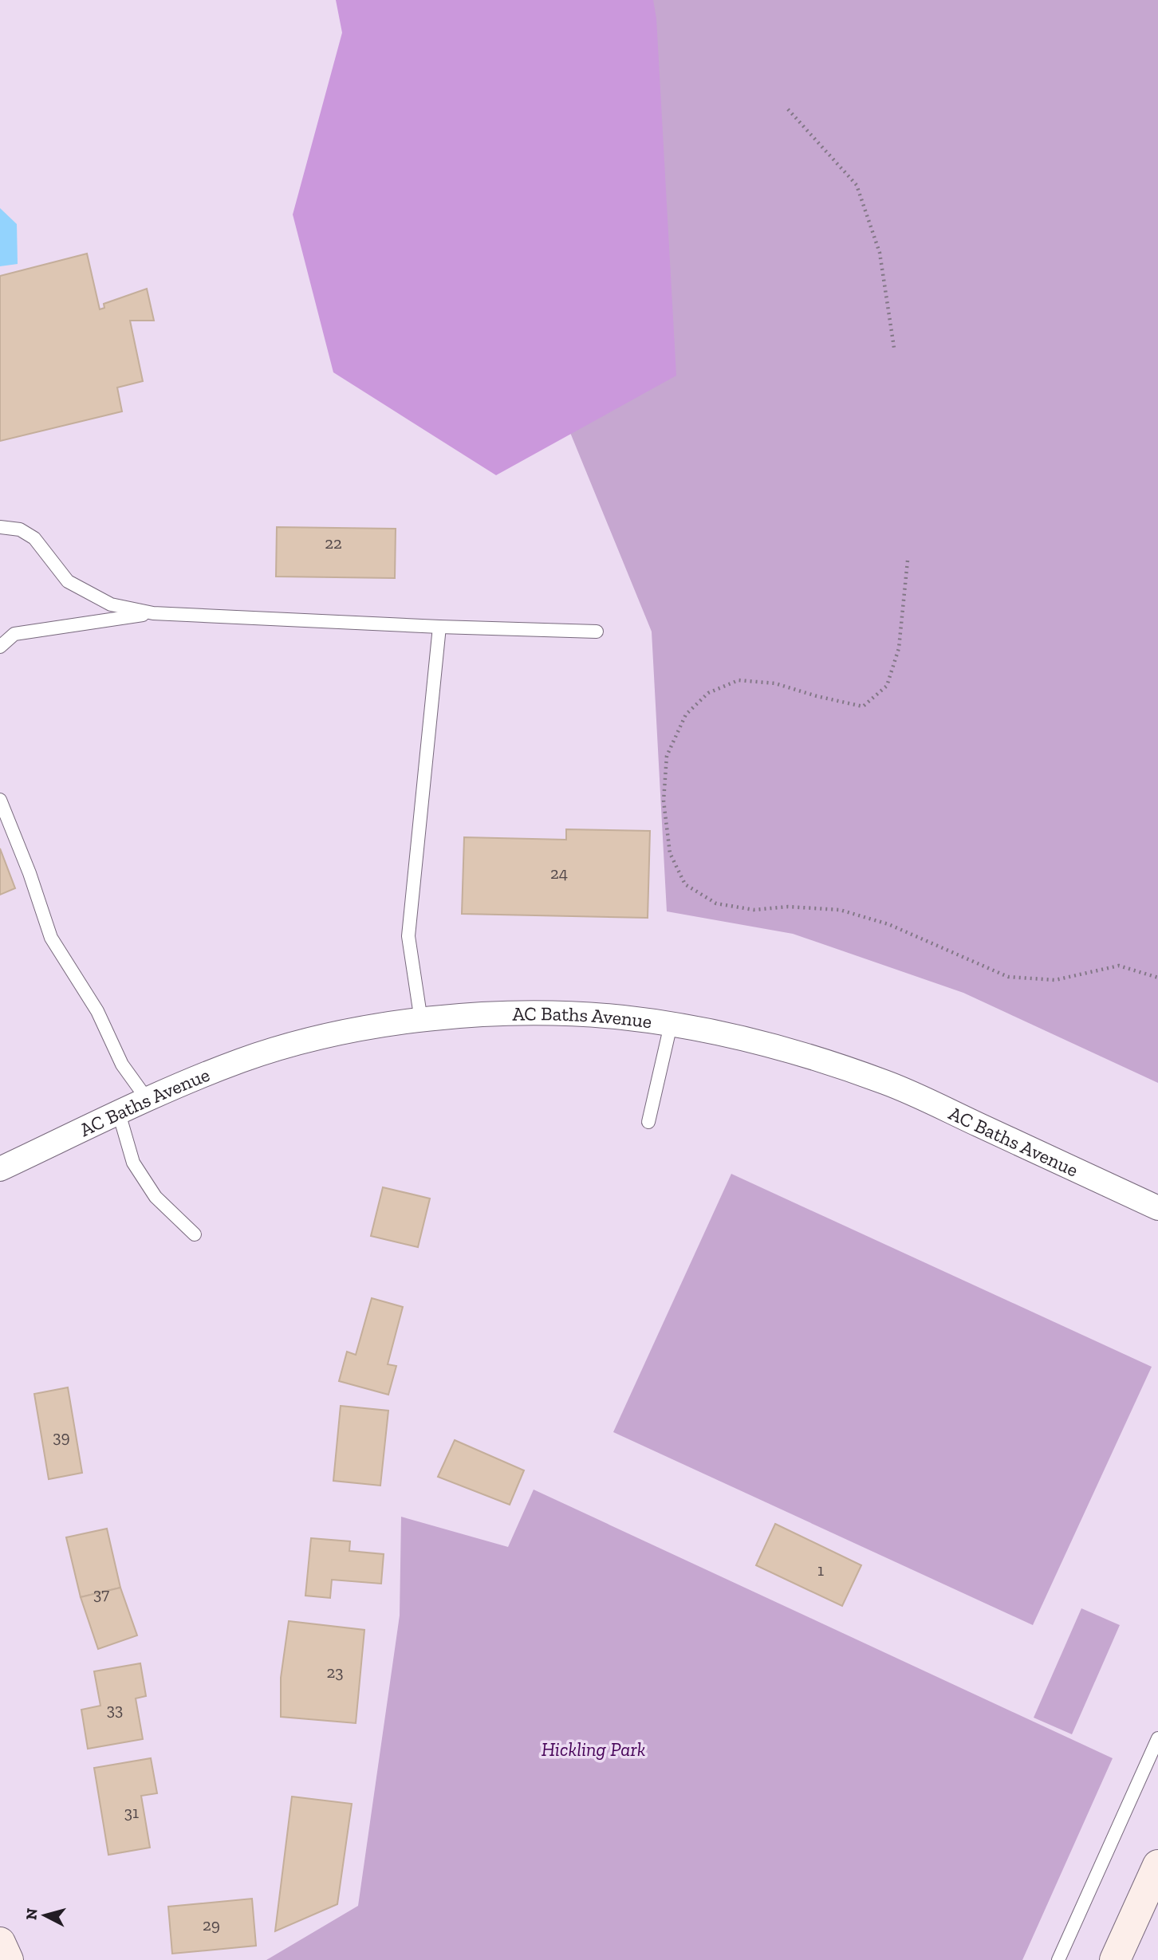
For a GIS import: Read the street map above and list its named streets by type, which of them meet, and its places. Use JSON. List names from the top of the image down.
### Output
{
  "streets": {
    "street": ["AC Baths Avenue"]
  },
  "parks": ["Hickling Park"],
  "house_numbers": [
    "22",
    "24",
    "39",
    "1",
    "37",
    "23",
    "33",
    "31",
    "29"
  ],
  "north": "left"
}
